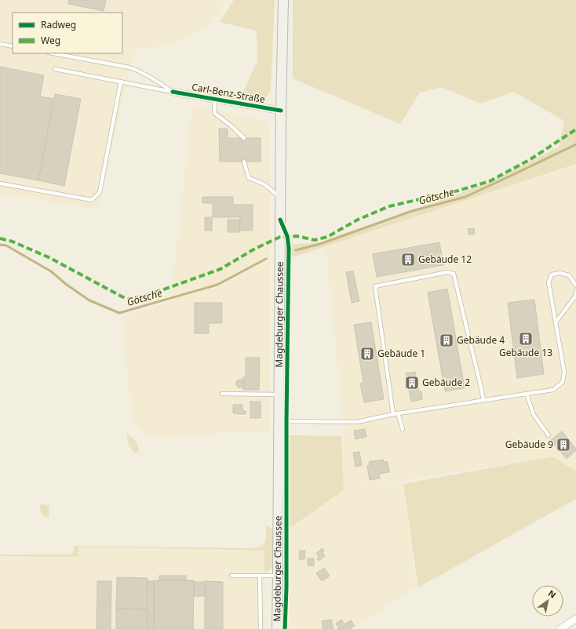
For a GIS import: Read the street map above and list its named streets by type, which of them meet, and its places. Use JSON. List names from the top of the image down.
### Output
{
  "streets": {
    "main road": ["Magdeburger Chaussee"],
    "street": ["Carl-Benz-Straße"]
  },
  "crossings": [
    ["Carl-Benz-Straße", "Magdeburger Chaussee"]
  ],
  "water": ["Götsche"],
  "places": {
    "building": [
      "Gebäude 12",
      "Gebäude 13",
      "Gebäude 4",
      "Gebäude 1",
      "Gebäude 2",
      "Gebäude 9"
    ]
  },
  "legend": ["Radweg", "Weg"],
  "north": "top right"
}
